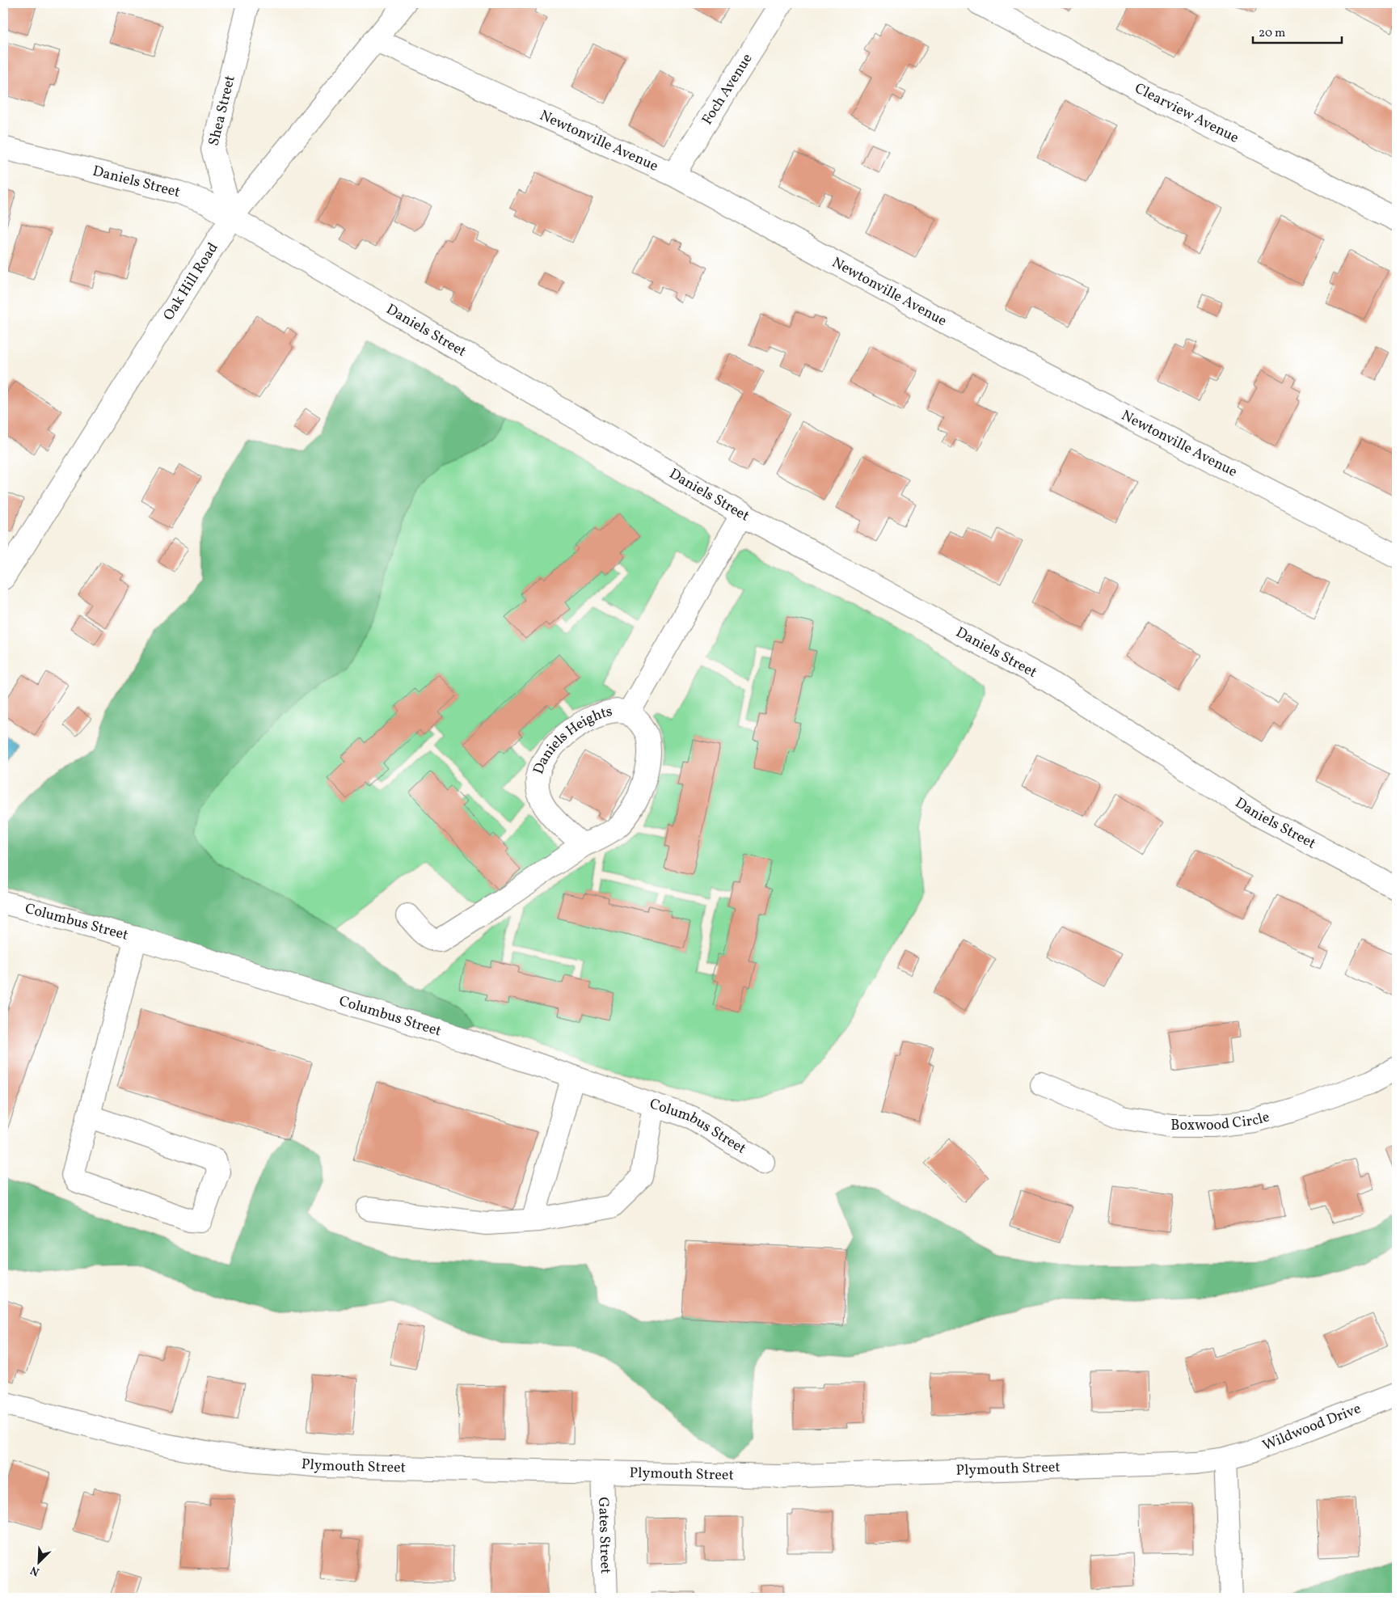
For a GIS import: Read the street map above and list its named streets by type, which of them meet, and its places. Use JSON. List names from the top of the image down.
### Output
{
  "streets": {
    "street": [
      "Foch Avenue",
      "Shea Street",
      "Clearview Avenue",
      "Newtonville Avenue",
      "Daniels Street",
      "Oak Hill Road",
      "Daniels Heights",
      "Columbus Street",
      "Boxwood Circle",
      "Wildwood Drive",
      "Plymouth Street",
      "Gates Street"
    ]
  },
  "crossings": [
    ["Foch Avenue", "Newtonville Avenue"],
    ["Shea Street", "Daniels Street"],
    ["Shea Street", "Oak Hill Road"],
    ["Newtonville Avenue", "Oak Hill Road"],
    ["Daniels Street", "Oak Hill Road"],
    ["Daniels Street", "Daniels Heights"],
    ["Wildwood Drive", "Plymouth Street"],
    ["Plymouth Street", "Gates Street"]
  ],
  "scale_bar": "20 m",
  "north": "bottom left"
}
